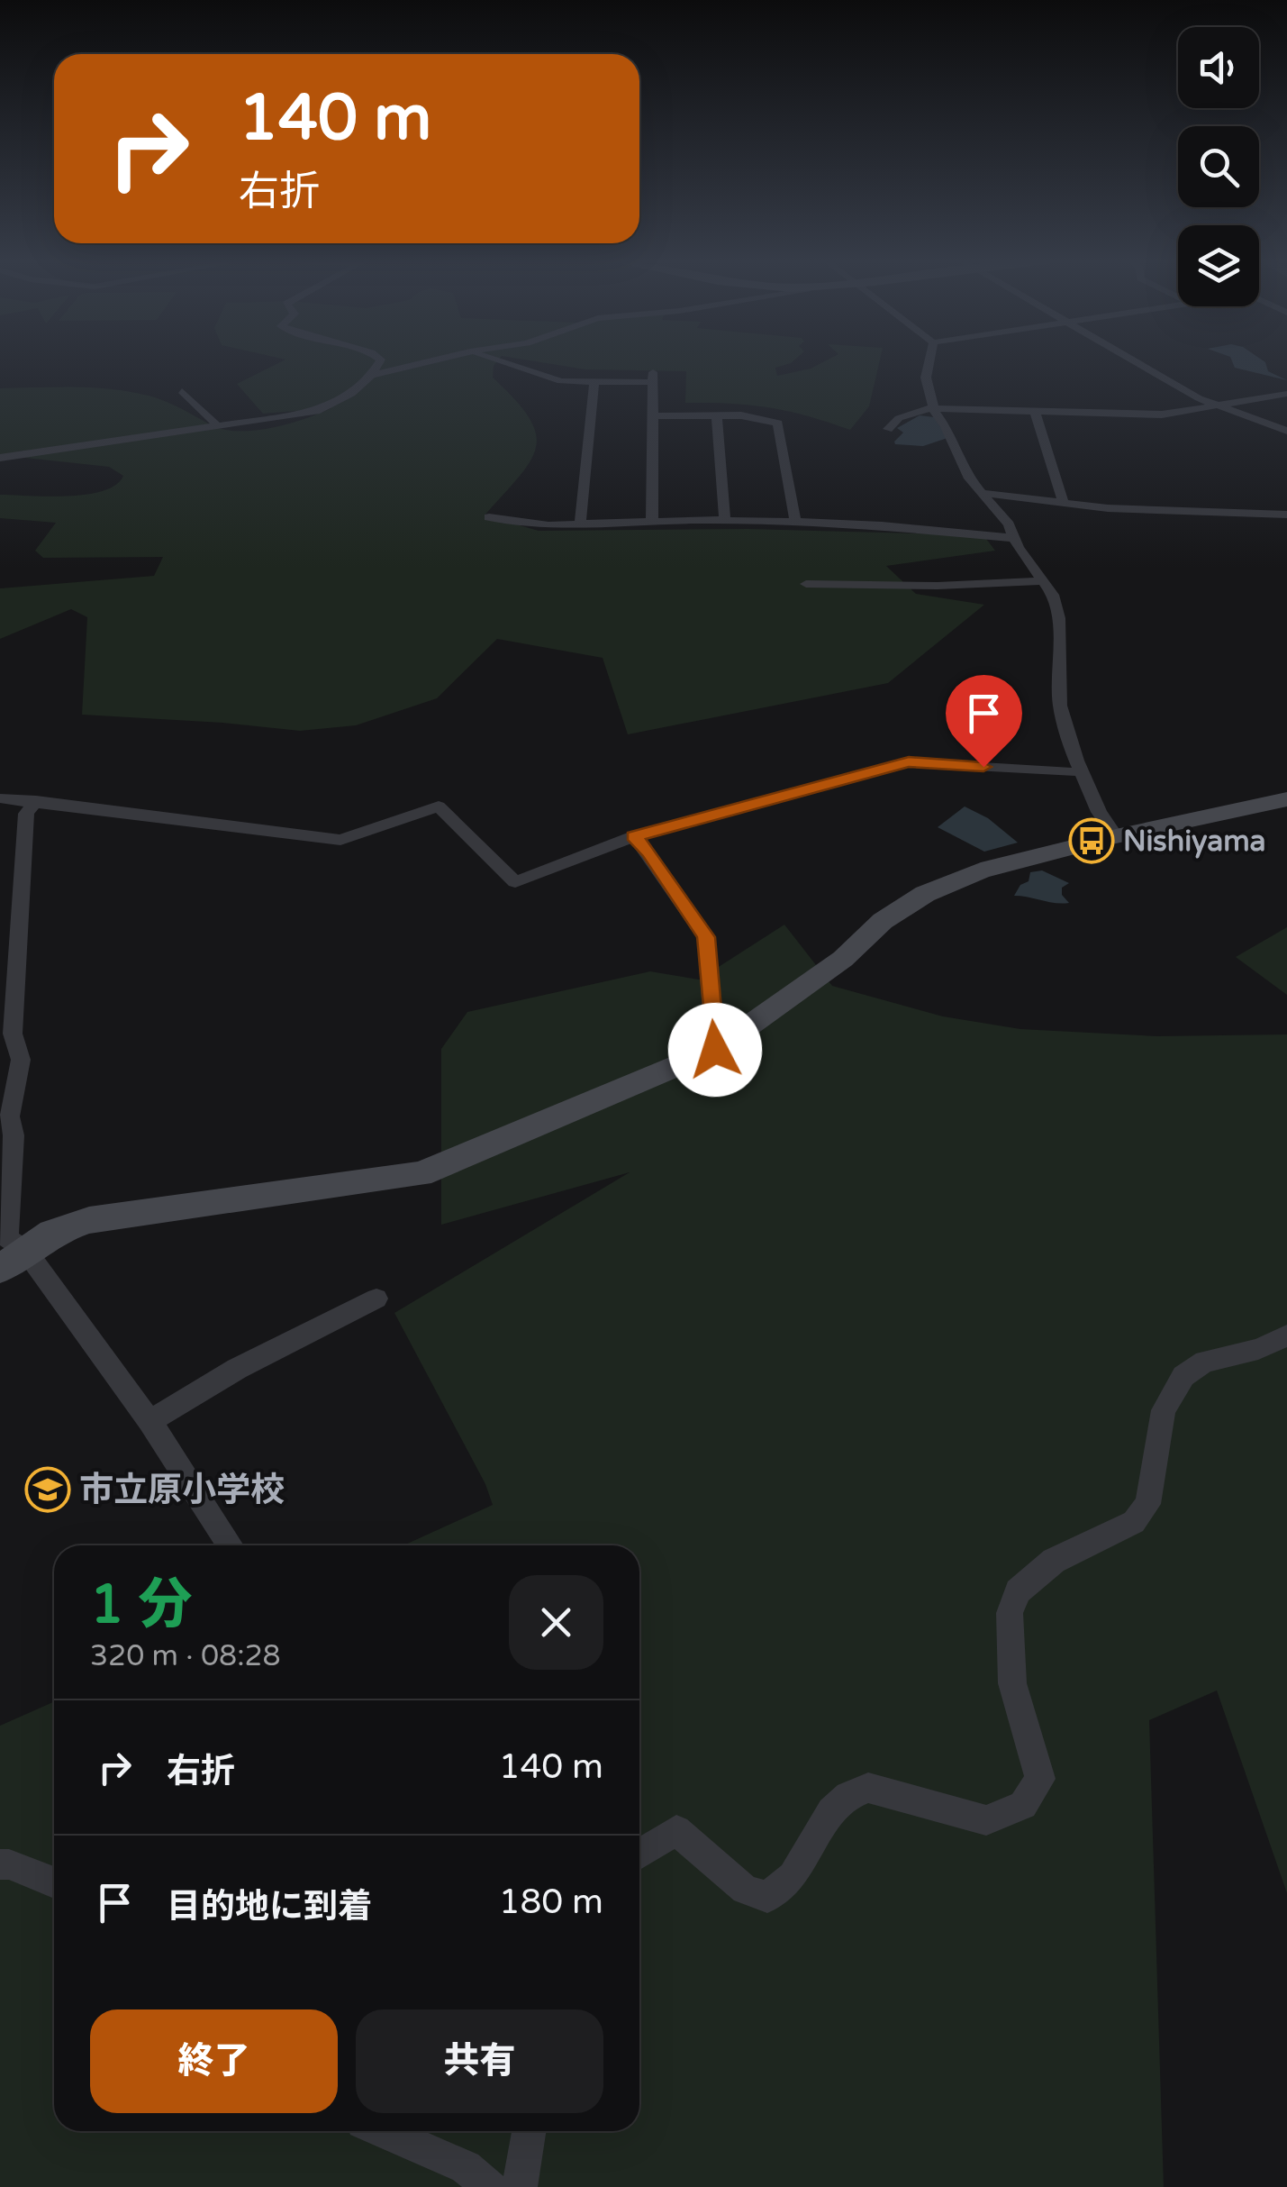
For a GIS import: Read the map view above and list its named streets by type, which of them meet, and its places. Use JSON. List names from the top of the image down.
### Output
{
  "places": {
    "bus stop": ["Nishiyama"],
    "school or university": ["市立原小学校"]
  },
  "page": {
    "turn": ["140 m", "右折"],
    "heading": ["1 分", "320 m · 08:28"],
    "list": [
      {
        "name": "右折",
        "value": "140 m"
      },
      {
        "name": "目的地に到着",
        "value": "180 m"
      }
    ],
    "buttons": ["終了", "共有"]
  }
}
